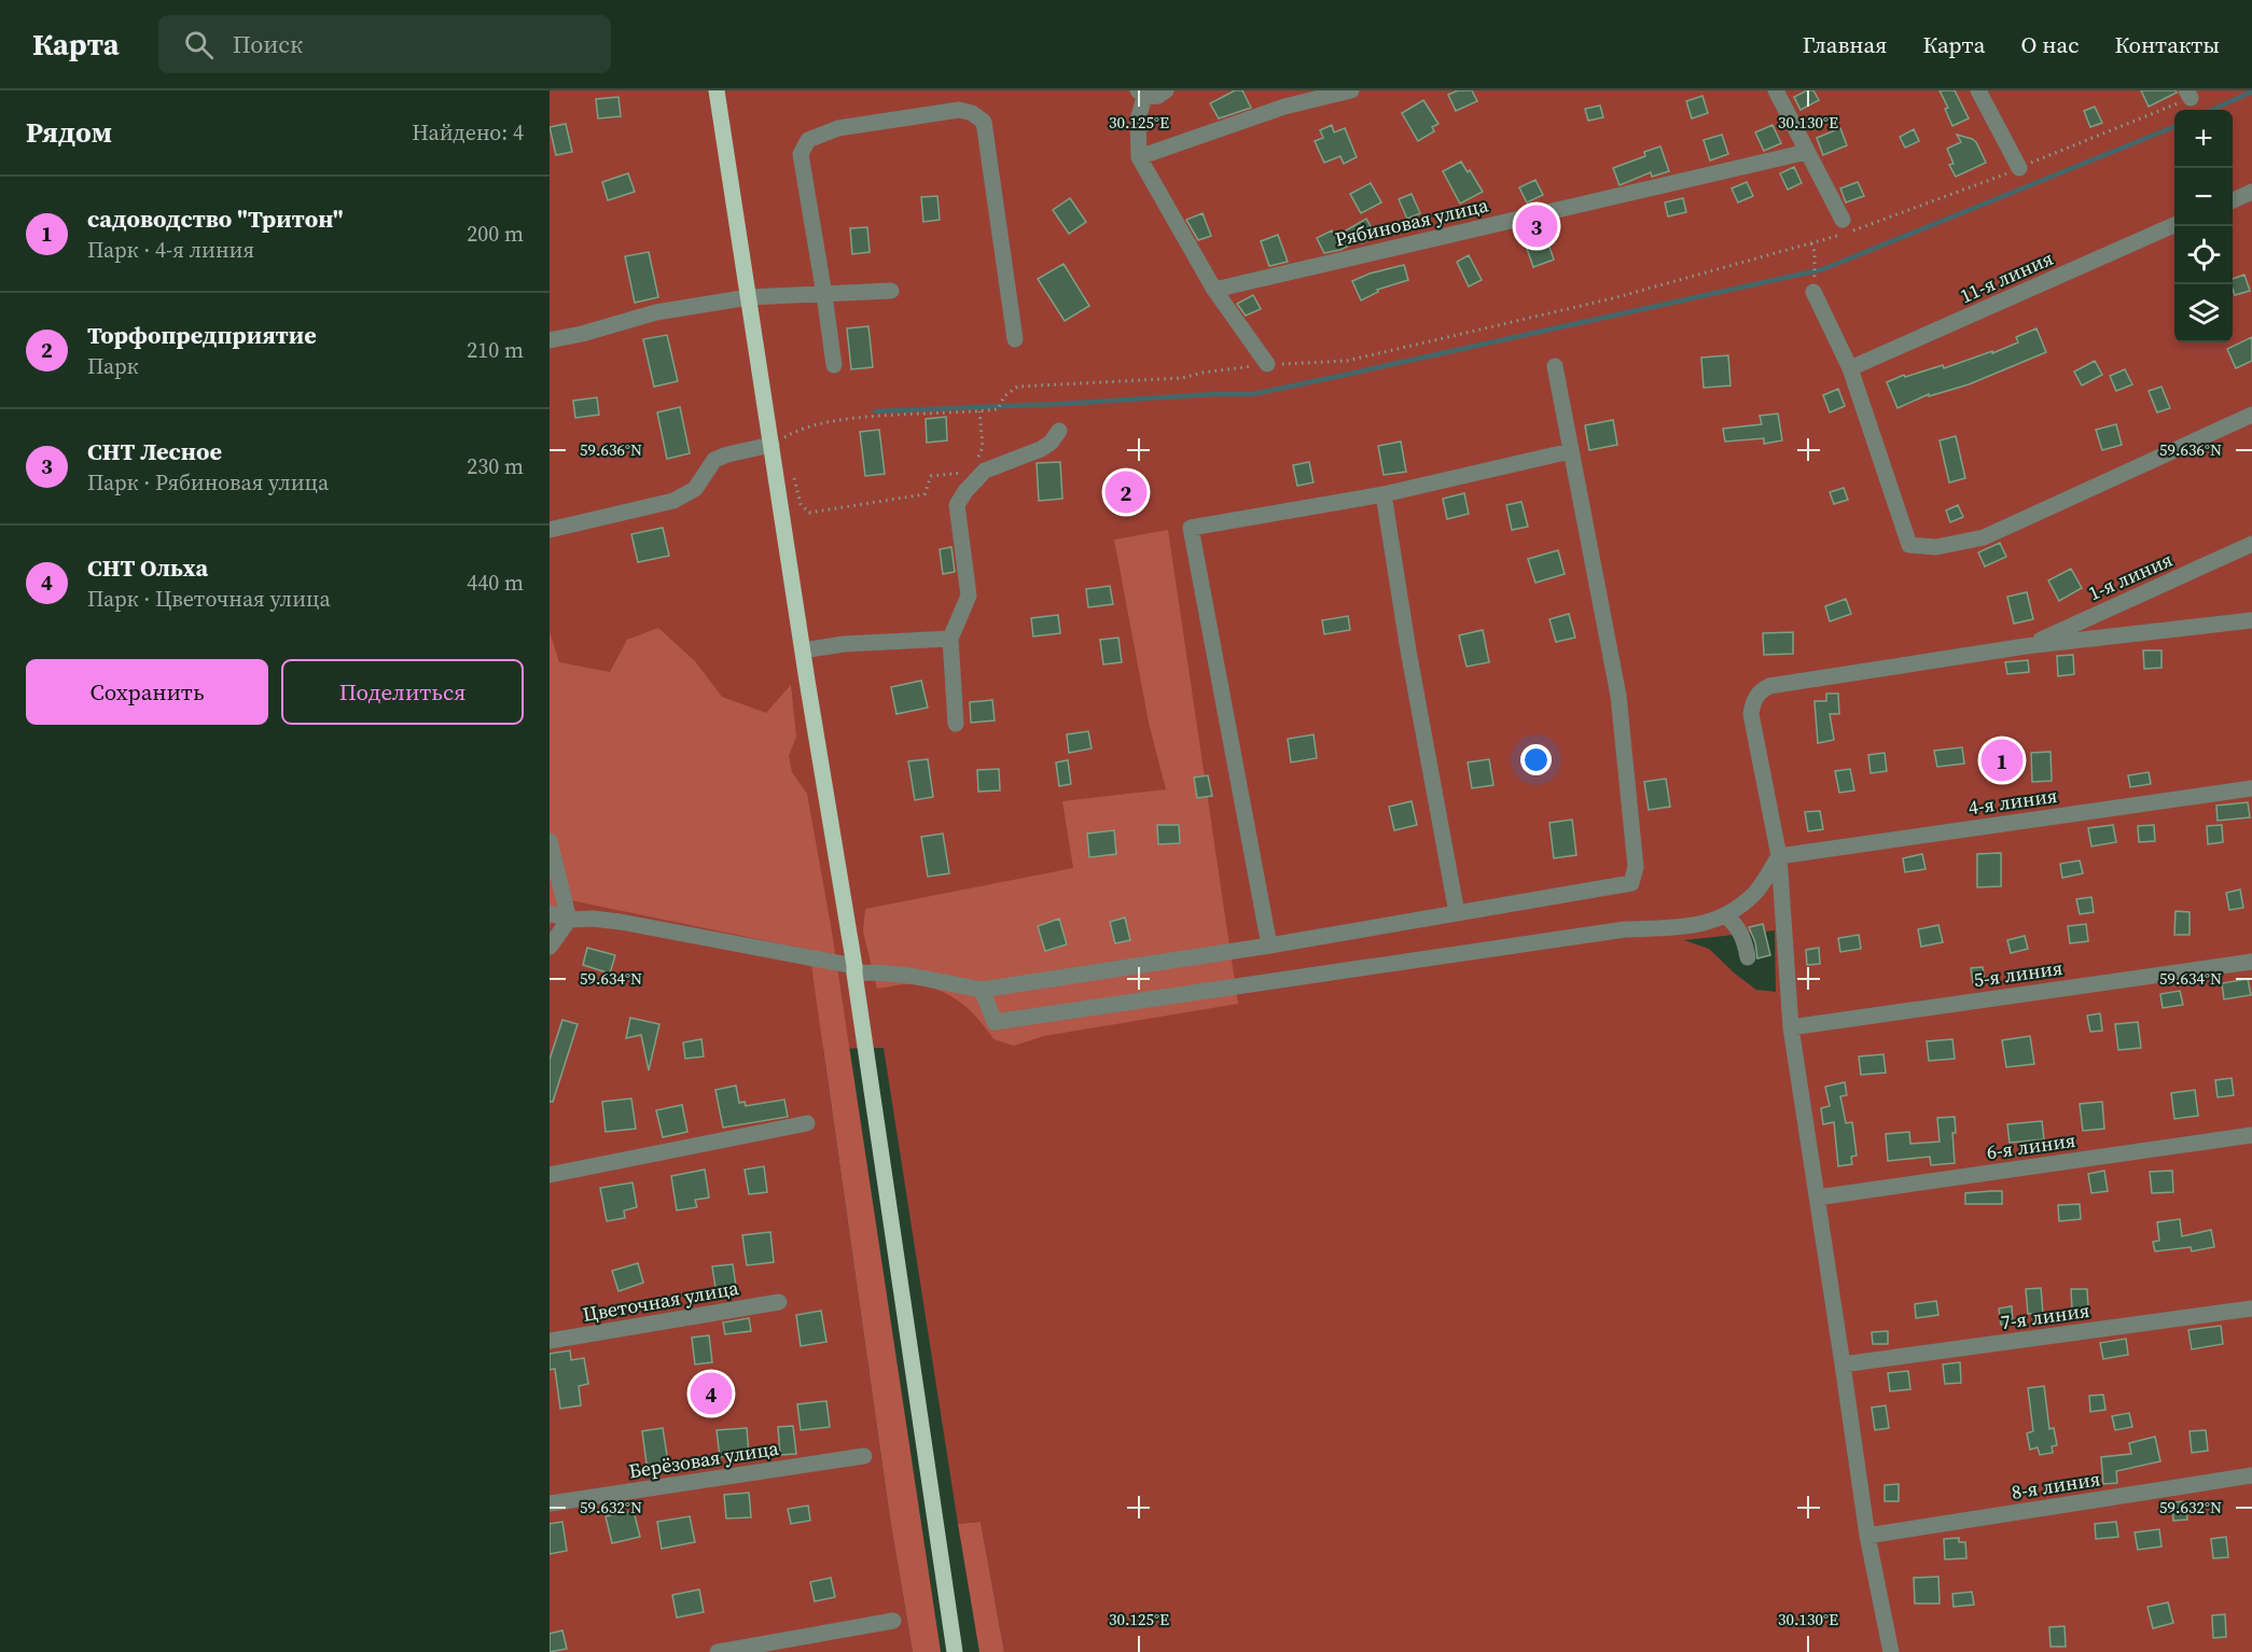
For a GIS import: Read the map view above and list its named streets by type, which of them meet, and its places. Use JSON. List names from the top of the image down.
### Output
{
  "streets": {
    "street": [
      "Рябиновая улица",
      "11-я линия",
      "1-я линия",
      "4-я линия",
      "5-я линия",
      "6-я линия",
      "Цветочная улица",
      "7-я линия",
      "Берёзовая улица",
      "8-я линия"
    ]
  },
  "page": {
    "header": "Карта",
    "search": "Поиск",
    "nav": [
      "Главная",
      "Карта",
      "О нас",
      "Контакты"
    ],
    "heading": ["Рядом", "Найдено: 4"],
    "map_buttons": ["+", "−"],
    "list": [
      {
        "mark": "1",
        "name": "садоводство \"Тритон\"",
        "note": "Парк · 4-я линия",
        "value": "200 m"
      },
      {
        "mark": "2",
        "name": "Торфопредприятие",
        "note": "Парк",
        "value": "210 m"
      },
      {
        "mark": "3",
        "name": "СНТ Лесное",
        "note": "Парк · Рябиновая улица",
        "value": "230 m"
      },
      {
        "mark": "4",
        "name": "СНТ Ольха",
        "note": "Парк · Цветочная улица",
        "value": "440 m"
      }
    ],
    "pins": [
      "3",
      "2",
      "1",
      "4"
    ],
    "buttons": ["Сохранить", "Поделиться"]
  },
  "coordinates": [
    "30.125°E",
    "30.130°E",
    "59.636°N",
    "59.634°N",
    "59.632°N"
  ]
}
